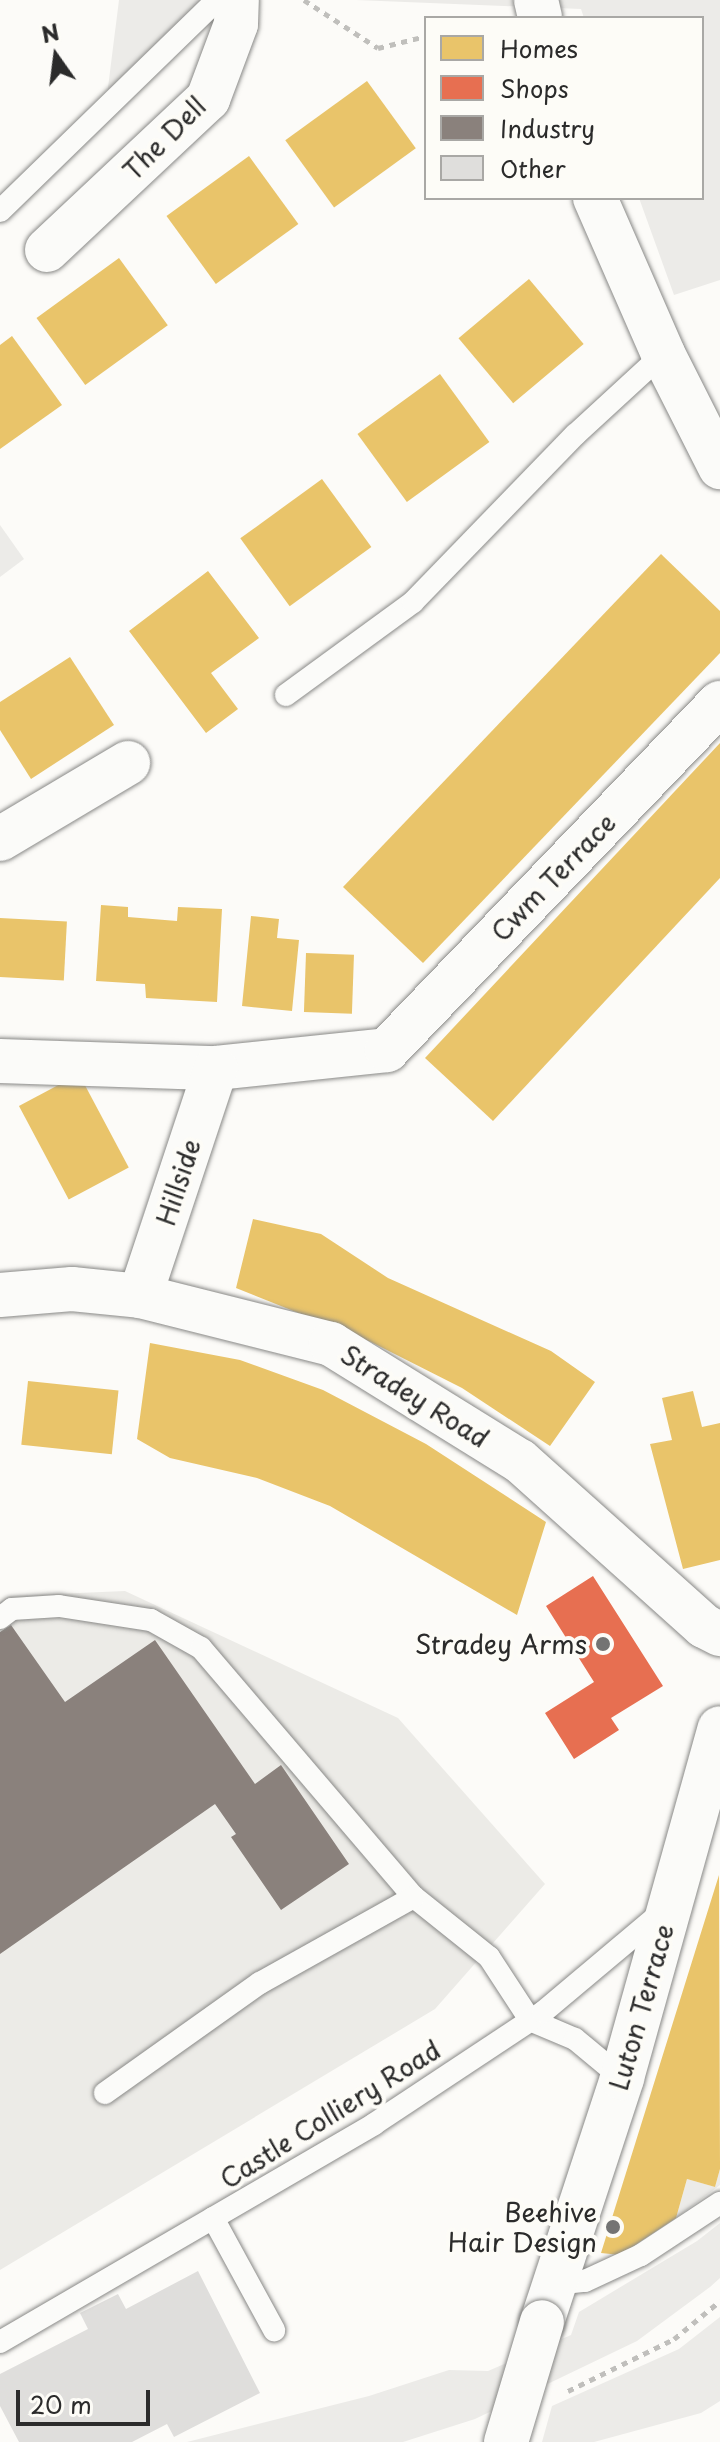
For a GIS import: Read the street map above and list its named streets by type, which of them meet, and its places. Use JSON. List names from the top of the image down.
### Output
{
  "streets": {
    "main road": [
      "The Dell",
      "Cwm Terrace",
      "Hillside",
      "Stradey Road",
      "Luton Terrace"
    ],
    "lane": ["Castle Colliery Road"]
  },
  "crossings": [
    ["Cwm Terrace", "Hillside"],
    ["Hillside", "Stradey Road"],
    ["Luton Terrace", "Castle Colliery Road"]
  ],
  "places": ["Stradey Arms", "Beehive Hair Design"],
  "legend": [
    "Homes",
    "Shops",
    "Industry",
    "Other"
  ],
  "scale_bar": "20 m",
  "north": "top"
}
